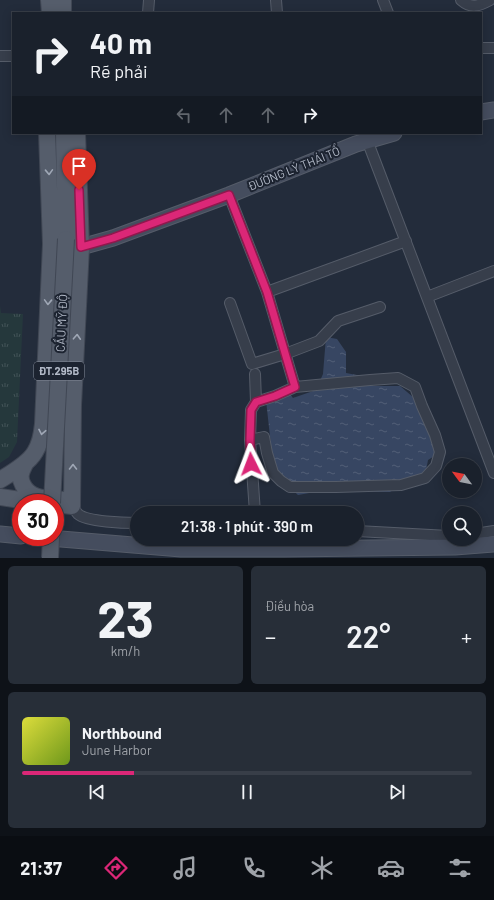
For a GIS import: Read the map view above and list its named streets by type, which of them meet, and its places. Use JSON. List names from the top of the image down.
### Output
{
  "streets": {
    "main road": ["CẦU MỸ ĐỘ", "ĐT.295B"],
    "street": ["ĐƯỜNG LÝ THÁI TỔ"]
  },
  "north": "top left",
  "page": {
    "turn": ["40 m", "Rẽ phải"],
    "limit": "30",
    "trip": "21:38 · 1 phút · 390 m",
    "tile": [
      ["23", "km/h"],
      "Điều hòa"
    ],
    "heat": ["−", "22°", "+"],
    "song": ["Northbound", "June Harbor"],
    "tabs": "21:37"
  }
}
